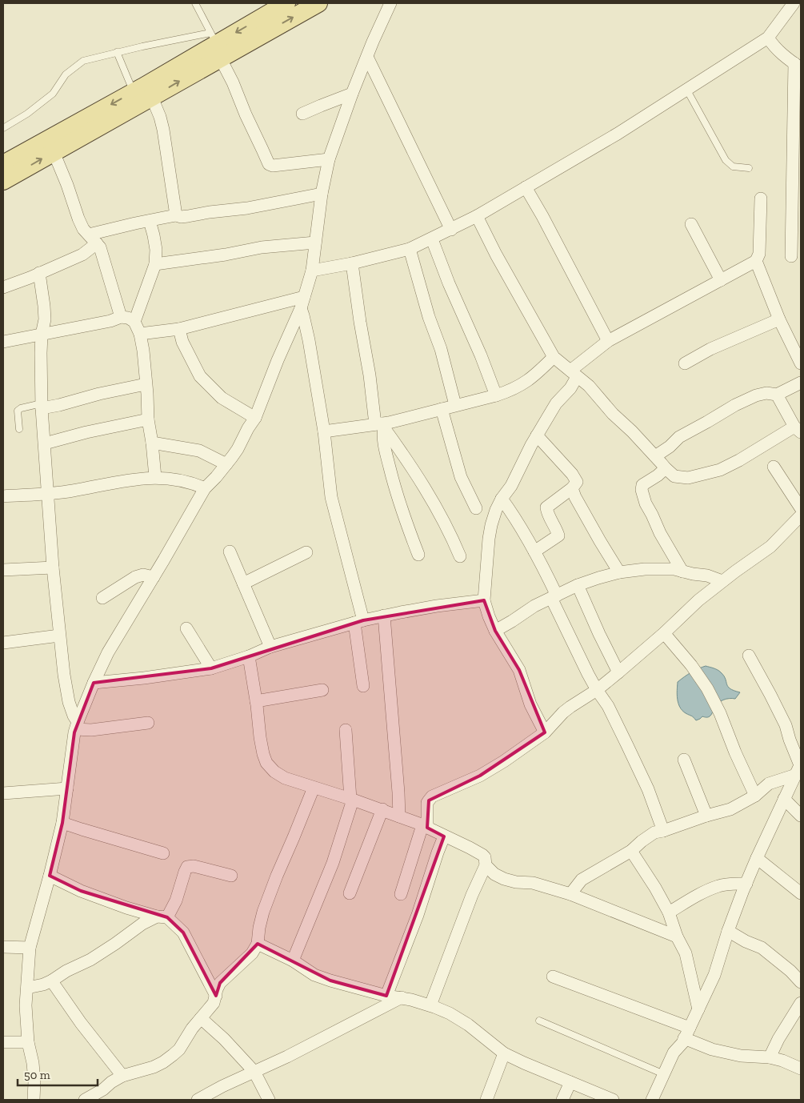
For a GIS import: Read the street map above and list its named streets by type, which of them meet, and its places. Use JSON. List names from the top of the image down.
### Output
{
  "scale_bar": "50 m"
}
